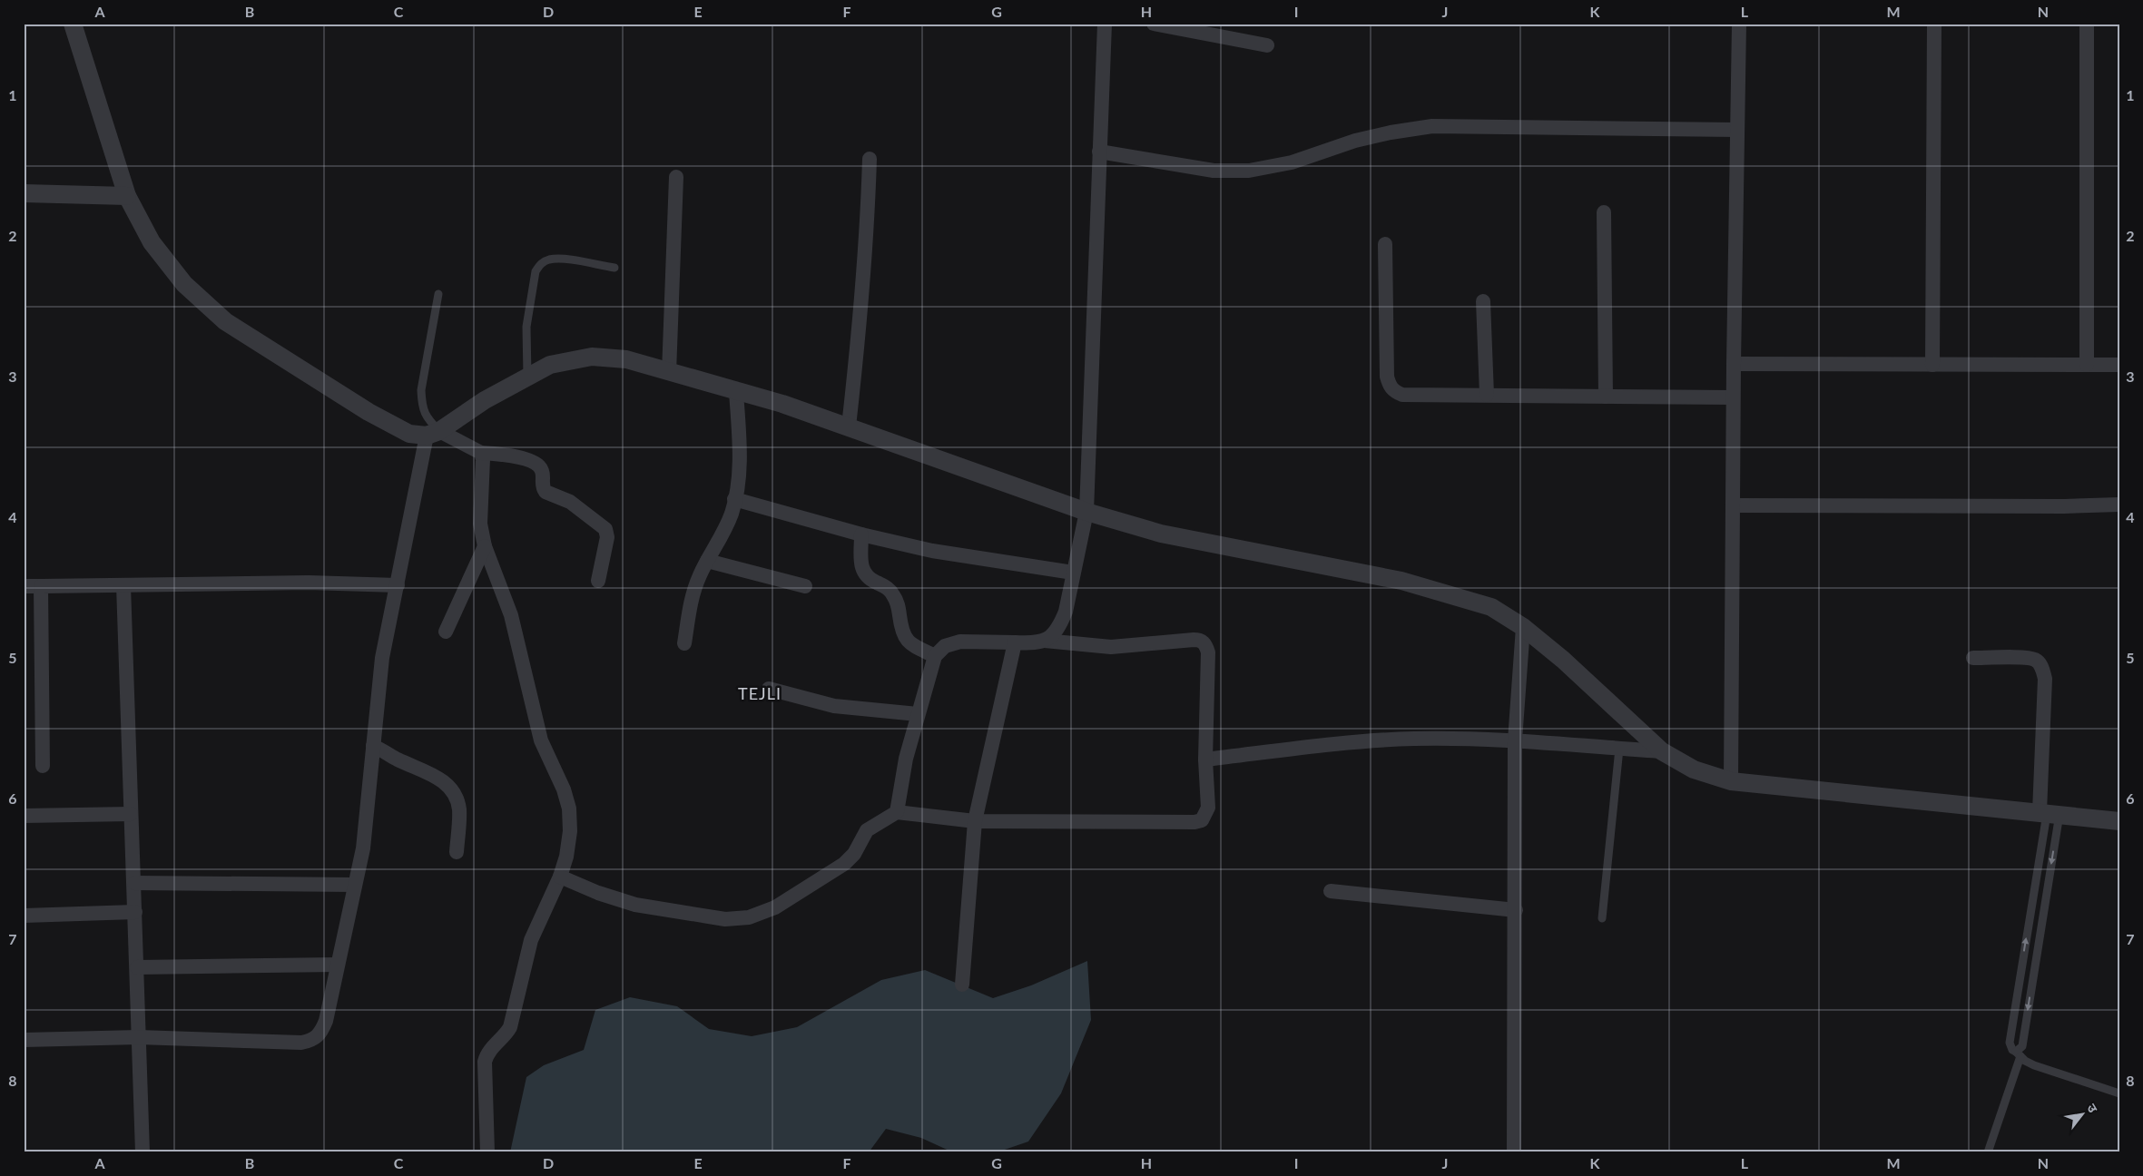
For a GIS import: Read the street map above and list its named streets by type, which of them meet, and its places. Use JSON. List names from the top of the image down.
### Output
{
  "districts": ["TEJLI"],
  "north": "top right",
  "grid": {
    "columns": [
      "A",
      "B",
      "C",
      "D",
      "E",
      "F",
      "G",
      "H",
      "I",
      "J",
      "K",
      "L",
      "M",
      "N"
    ],
    "rows": [
      "1",
      "2",
      "3",
      "4",
      "5",
      "6",
      "7",
      "8"
    ]
  }
}
